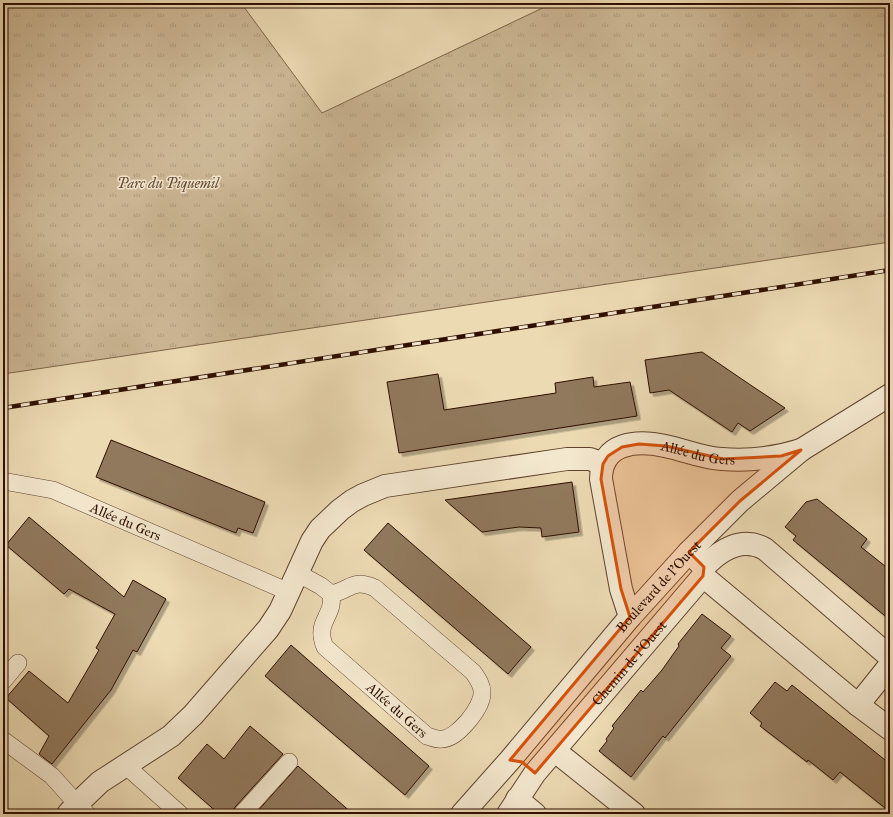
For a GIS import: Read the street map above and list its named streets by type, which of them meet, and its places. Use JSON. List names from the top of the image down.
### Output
{
  "streets": {
    "street": ["Allée du Gers", "Boulevard de l'Ouest", "Chemin de l'Ouest"]
  },
  "crossings": [
    ["Allée du Gers", "Boulevard de l'Ouest"],
    ["Boulevard de l'Ouest", "Chemin de l'Ouest"]
  ],
  "parks": ["Parc du Piquemil"]
}
